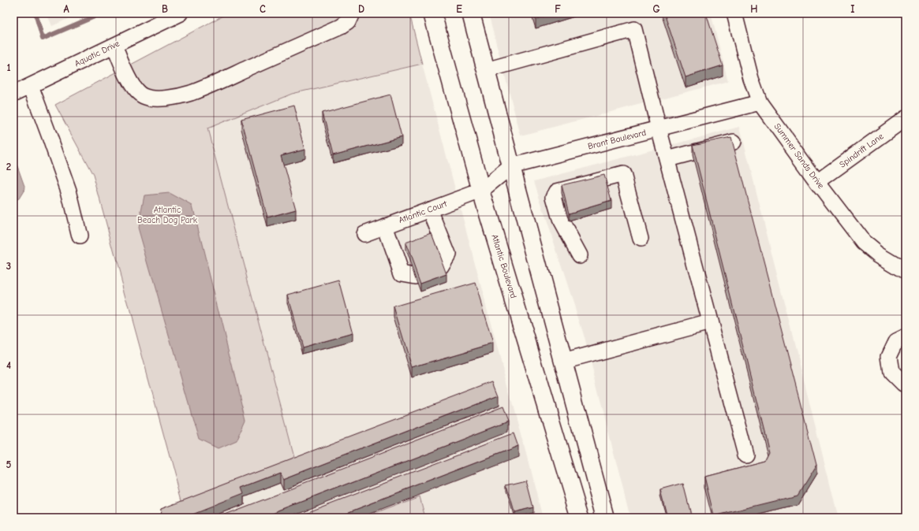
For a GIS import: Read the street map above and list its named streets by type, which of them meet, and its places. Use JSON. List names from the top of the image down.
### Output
{
  "streets": {
    "highway": ["Atlantic Boulevard"],
    "street": [
      "Aquatic Drive",
      "Brant Boulevard",
      "Spindrift Lane",
      "Summer Sands Drive",
      "Atlantic Court"
    ]
  },
  "crossings": [
    ["Brant Boulevard", "Summer Sands Drive"],
    ["Brant Boulevard", "Atlantic Court"],
    ["Brant Boulevard", "Atlantic Boulevard"],
    ["Spindrift Lane", "Summer Sands Drive"],
    ["Atlantic Court", "Atlantic Boulevard"]
  ],
  "parks": ["Atlantic Beach Dog Park"],
  "grid": {
    "columns": [
      "A",
      "B",
      "C",
      "D",
      "E",
      "F",
      "G",
      "H",
      "I"
    ],
    "rows": [
      "1",
      "2",
      "3",
      "4",
      "5"
    ]
  }
}
